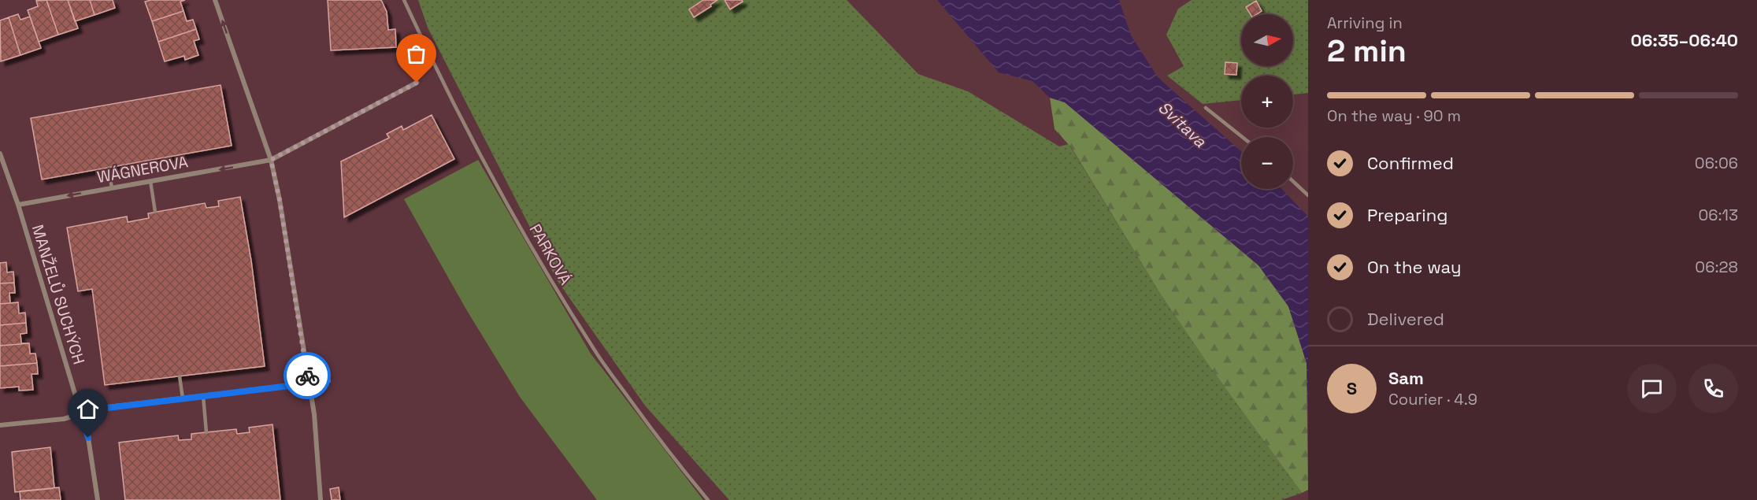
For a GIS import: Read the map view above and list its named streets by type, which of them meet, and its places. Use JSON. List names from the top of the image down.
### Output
{
  "streets": {
    "street": ["WÁGNEROVA", "MANŽELŮ SUCHÝCH"],
    "lane": ["PARKOVÁ"]
  },
  "crossings": [
    ["WÁGNEROVA", "MANŽELŮ SUCHÝCH"]
  ],
  "one_way": ["WÁGNEROVA"],
  "water": ["Svitava"],
  "north": "right",
  "page": {
    "heading": ["2 min", "Arriving in", "06:35–06:40"],
    "panel": ["Sam", "Courier · 4.9"],
    "map_buttons": ["+", "−"],
    "bar": "On the way · 90 m",
    "list": [
      ["Confirmed", "06:06"],
      ["Preparing", "06:13"],
      ["On the way", "06:28"],
      "Delivered"
    ],
    "round": "S"
  }
}
